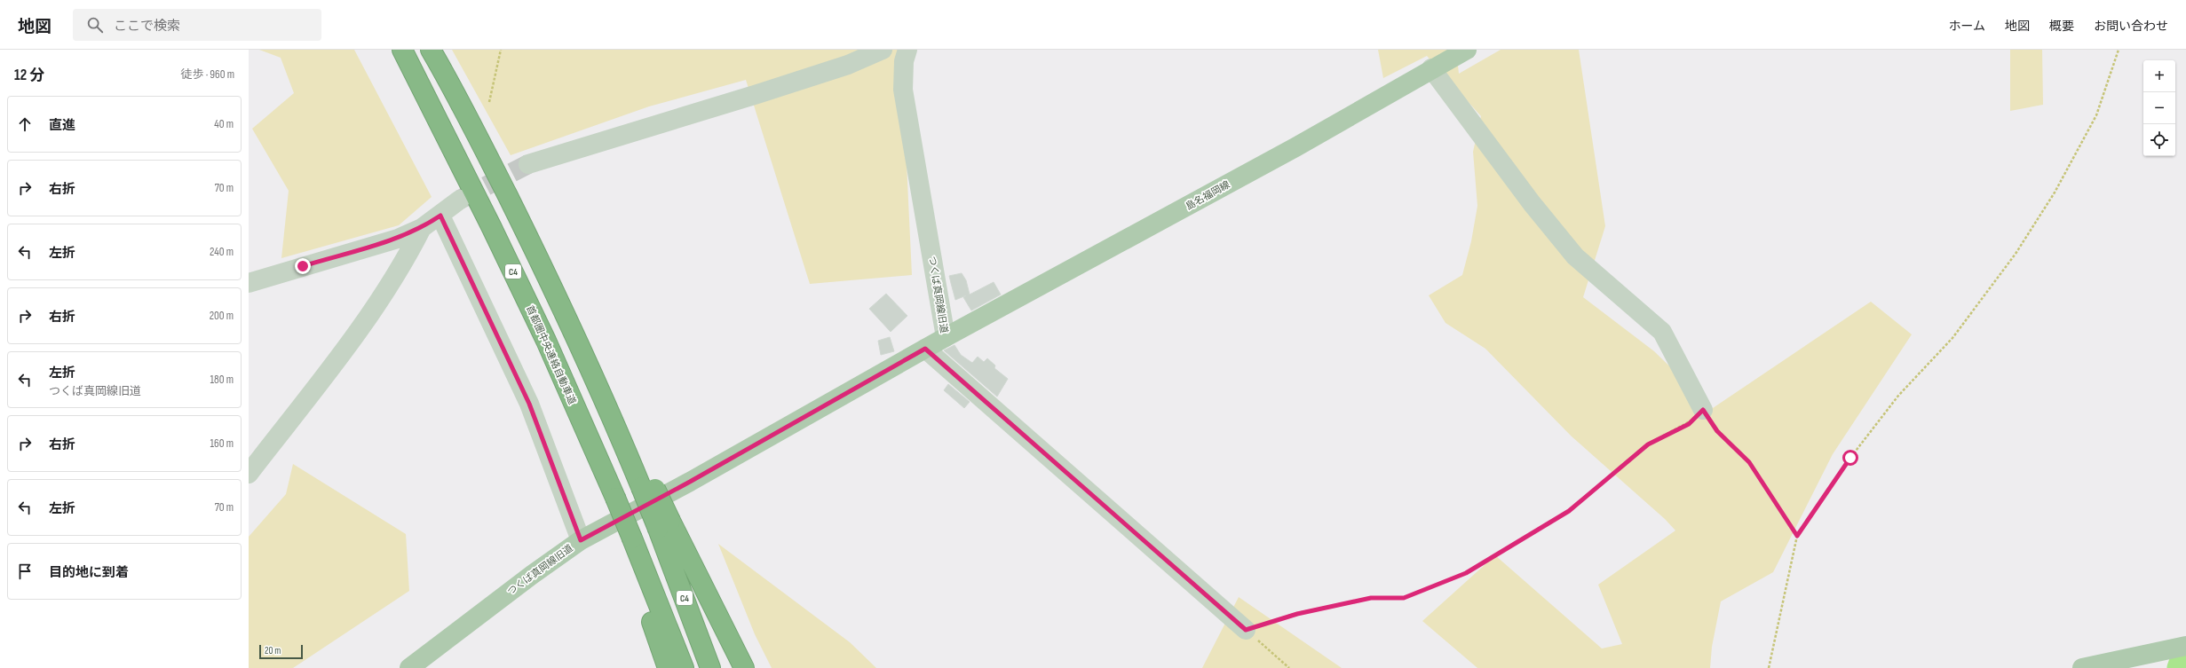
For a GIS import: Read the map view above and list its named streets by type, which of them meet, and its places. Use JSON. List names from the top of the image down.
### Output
{
  "streets": {
    "highway": ["C4", "首都圏中央連絡自動車道"],
    "main road": ["島名福岡線", "つくば真岡線旧道"]
  },
  "crossings": [
    ["島名福岡線", "つくば真岡線旧道"]
  ],
  "scale_bar": "20 m",
  "page": {
    "header": "地図",
    "search": "ここで検索",
    "nav": [
      "ホーム",
      "地図",
      "概要",
      "お問い合わせ"
    ],
    "heading": ["12 分", "徒歩 · 960 m"],
    "map_buttons": ["+", "−"],
    "list": [
      ["直進", "40 m"],
      ["右折", "70 m"],
      ["左折", "240 m"],
      ["右折", "200 m"],
      ["左折", "つくば真岡線旧道", "180 m"],
      ["右折", "160 m"],
      ["左折", "70 m"],
      "目的地に到着"
    ],
    "scale": "20 m"
  }
}
